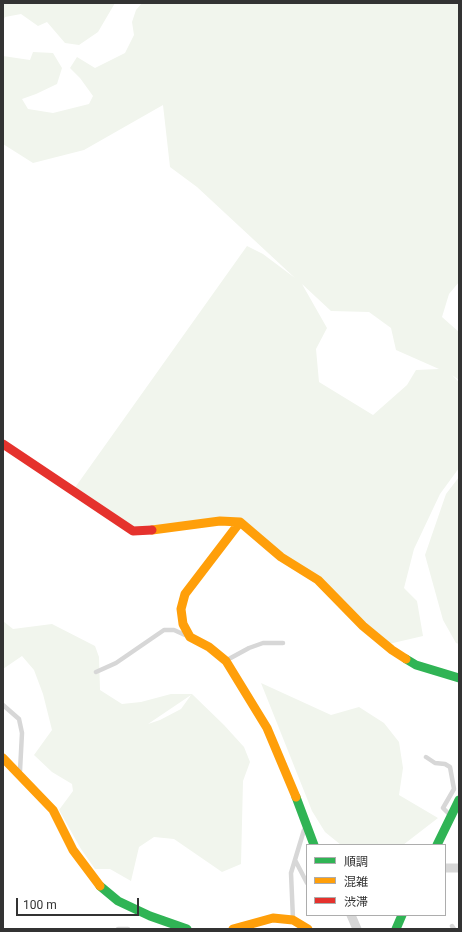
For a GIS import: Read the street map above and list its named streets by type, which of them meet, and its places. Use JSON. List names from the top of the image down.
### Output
{
  "legend": ["順調", "混雑", "渋滞"],
  "scale_bar": "100 m"
}
